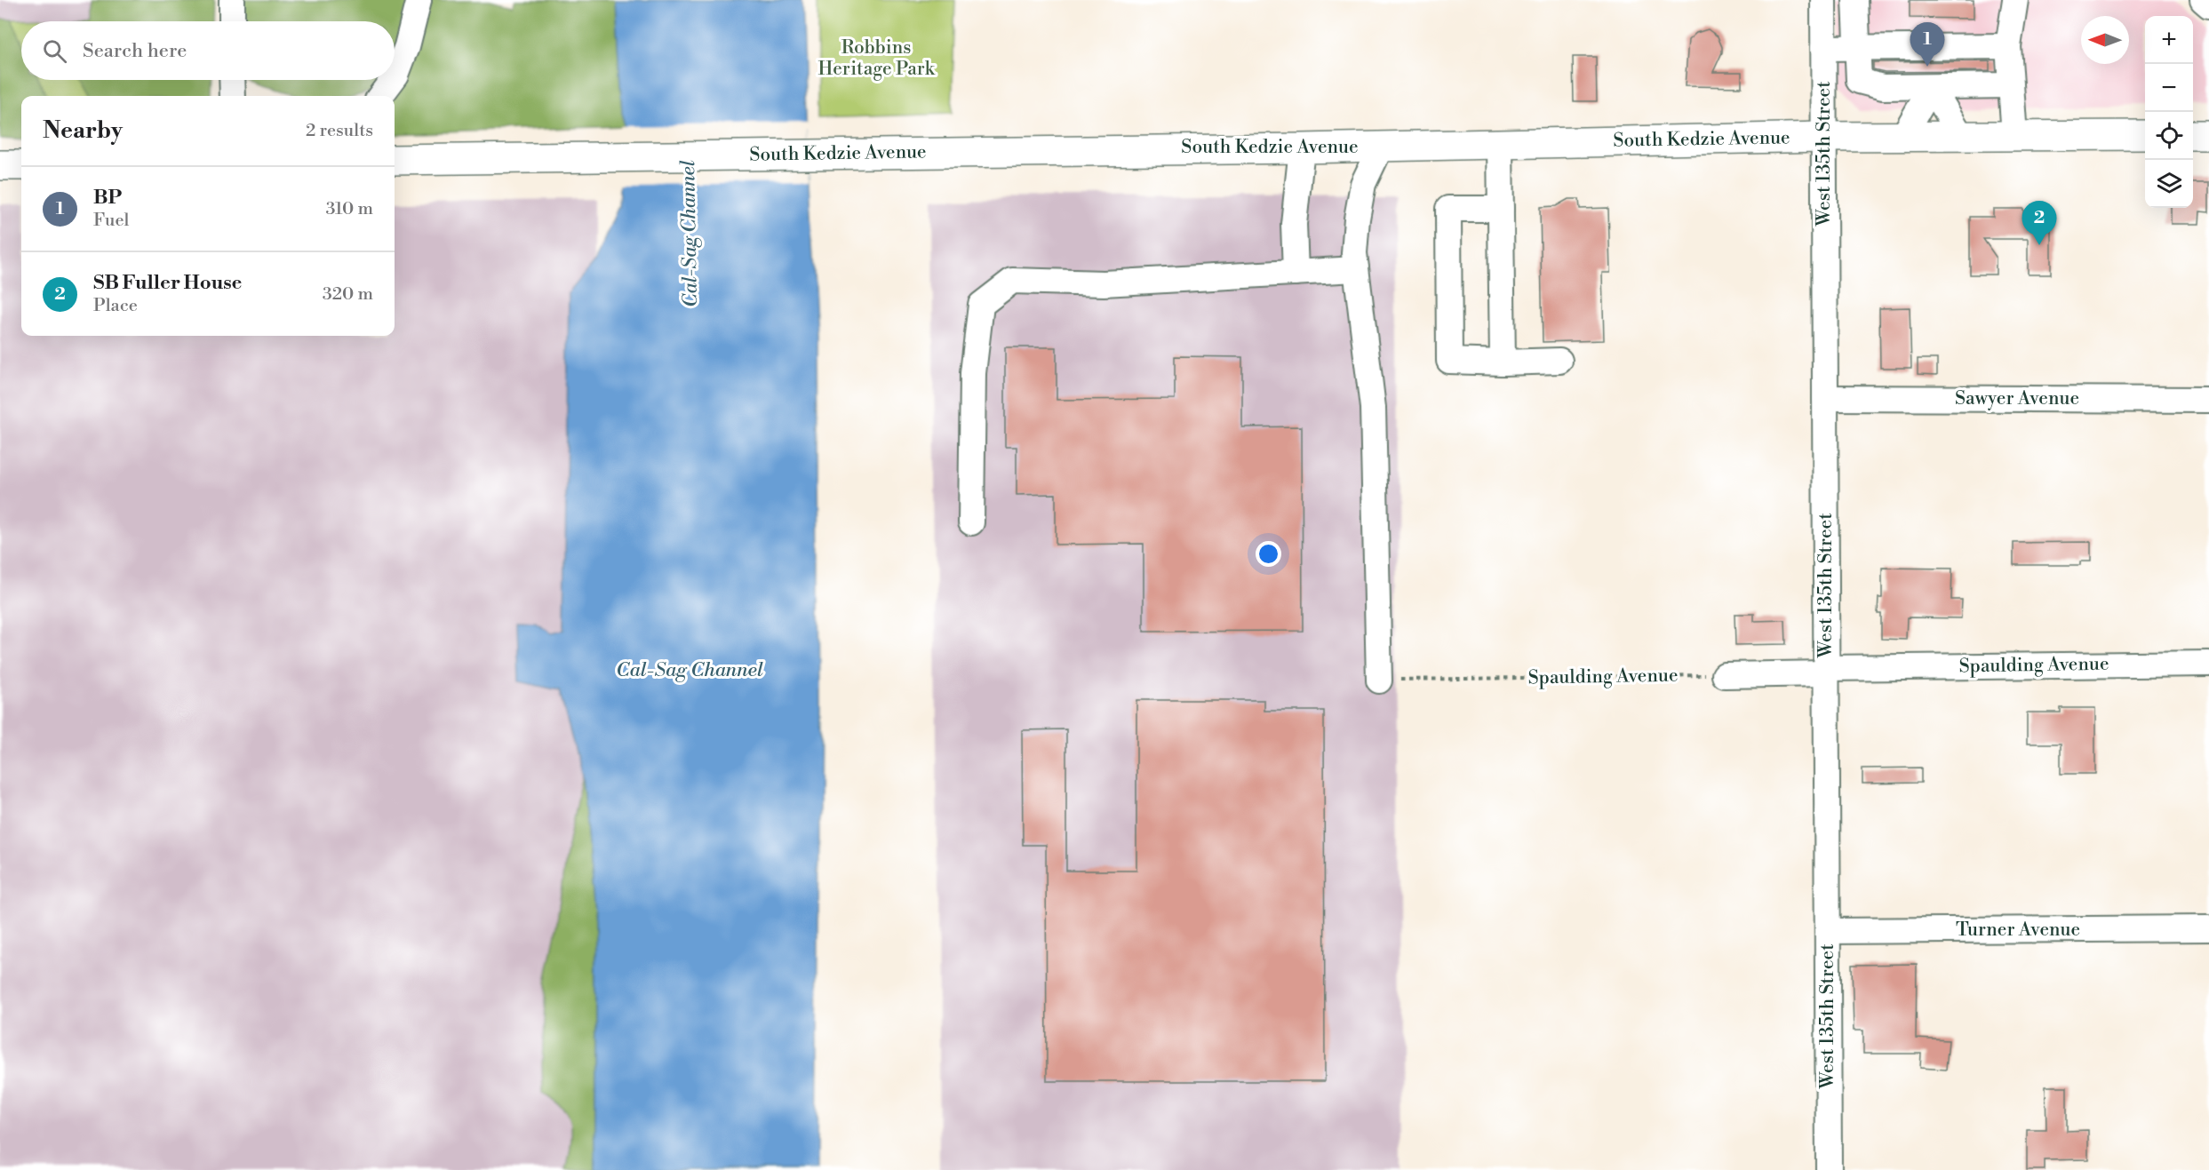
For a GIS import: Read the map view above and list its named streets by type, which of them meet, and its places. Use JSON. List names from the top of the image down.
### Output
{
  "streets": {
    "main road": ["South Kedzie Avenue"],
    "street": [
      "West 135th Street",
      "Sawyer Avenue",
      "Spaulding Avenue",
      "Turner Avenue"
    ]
  },
  "crossings": [
    ["South Kedzie Avenue", "West 135th Street"],
    ["West 135th Street", "Sawyer Avenue"],
    ["West 135th Street", "Spaulding Avenue"],
    ["West 135th Street", "Turner Avenue"]
  ],
  "water": ["Cal-Sag Channel"],
  "parks": ["Robbins Heritage Park"],
  "north": "left",
  "page": {
    "map_buttons": ["+", "−"],
    "search": "Search here",
    "pins": ["1", "2"],
    "heading": ["Nearby", "2 results"],
    "list": [
      {
        "mark": "1",
        "name": "BP",
        "note": "Fuel",
        "value": "310 m"
      },
      {
        "mark": "2",
        "name": "SB Fuller House",
        "note": "Place",
        "value": "320 m"
      }
    ]
  }
}
